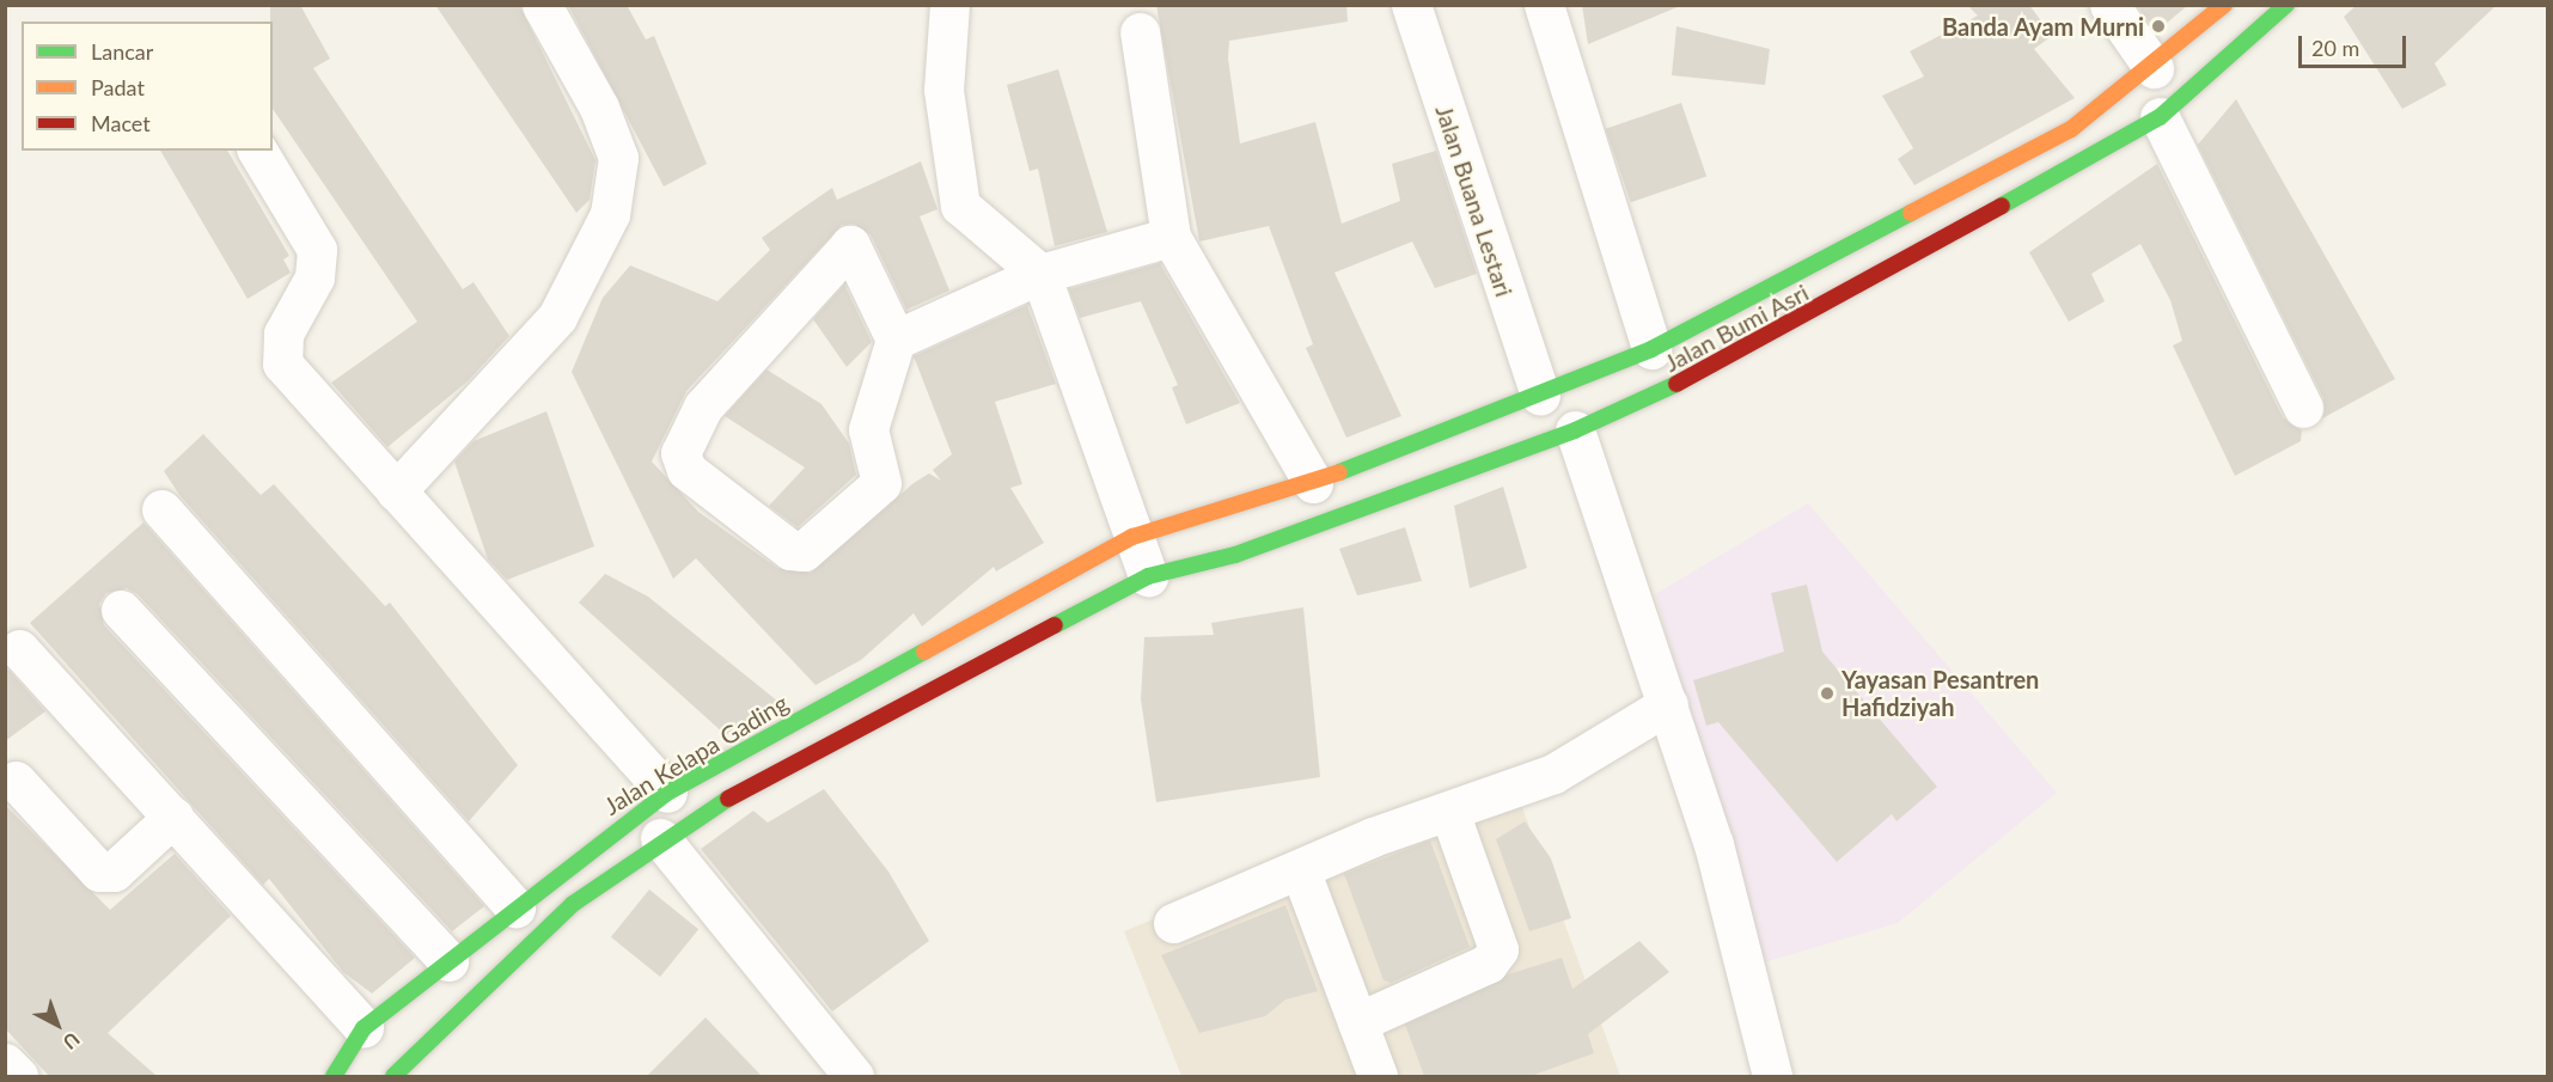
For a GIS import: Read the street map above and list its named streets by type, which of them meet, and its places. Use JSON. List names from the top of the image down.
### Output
{
  "streets": {
    "street": ["Jalan Buana Lestari", "Jalan Bumi Asri", "Jalan Kelapa Gading"]
  },
  "crossings": [
    ["Jalan Buana Lestari", "Jalan Bumi Asri"],
    ["Jalan Bumi Asri", "Jalan Kelapa Gading"]
  ],
  "places": ["Banda Ayam Murni", "Yayasan Pesantren Hafidziyah"],
  "legend": ["Lancar", "Padat", "Macet"],
  "scale_bar": "20 m",
  "north": "bottom right"
}
